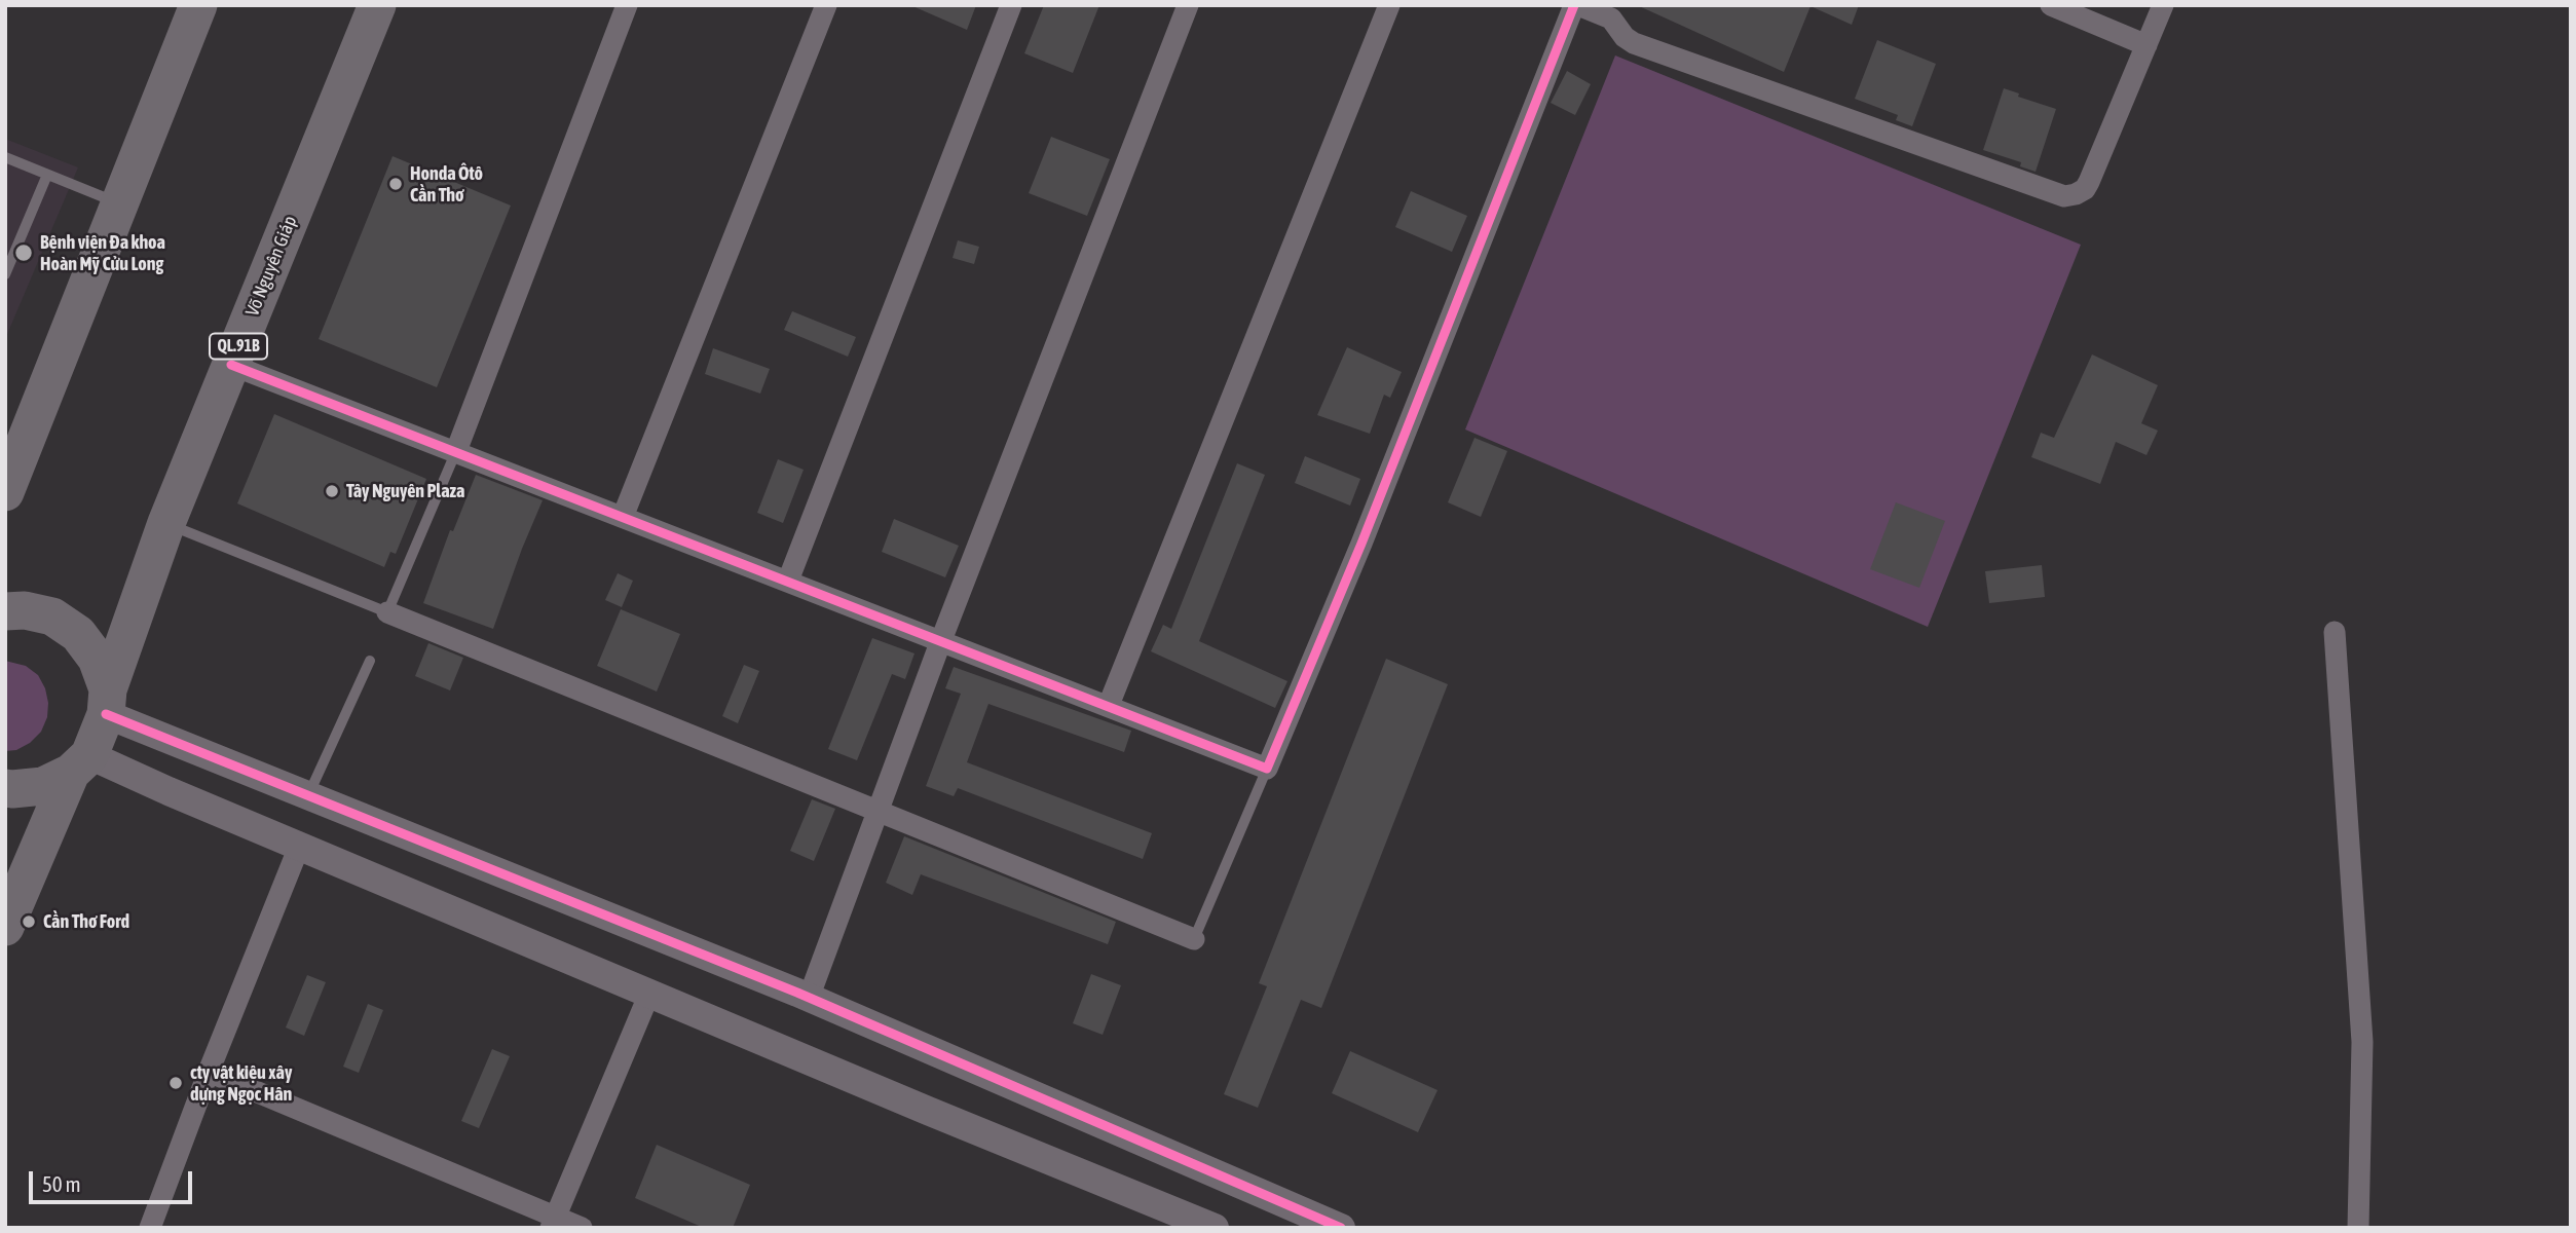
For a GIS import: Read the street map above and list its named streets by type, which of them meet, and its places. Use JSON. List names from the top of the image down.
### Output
{
  "streets": {
    "highway": ["Võ Nguyên Giáp", "QL.91B"]
  },
  "crossings": [
    ["Võ Nguyên Giáp", "QL.91B"]
  ],
  "places": [
    "Honda Ôtô Cần Thơ",
    "Bệnh viện Đa khoa Hoàn Mỹ Cửu Long",
    "Tây Nguyên Plaza",
    "Cần Thơ Ford",
    "cty vật kiệu xây dựng Ngọc Hân"
  ],
  "scale_bar": "50 m"
}
